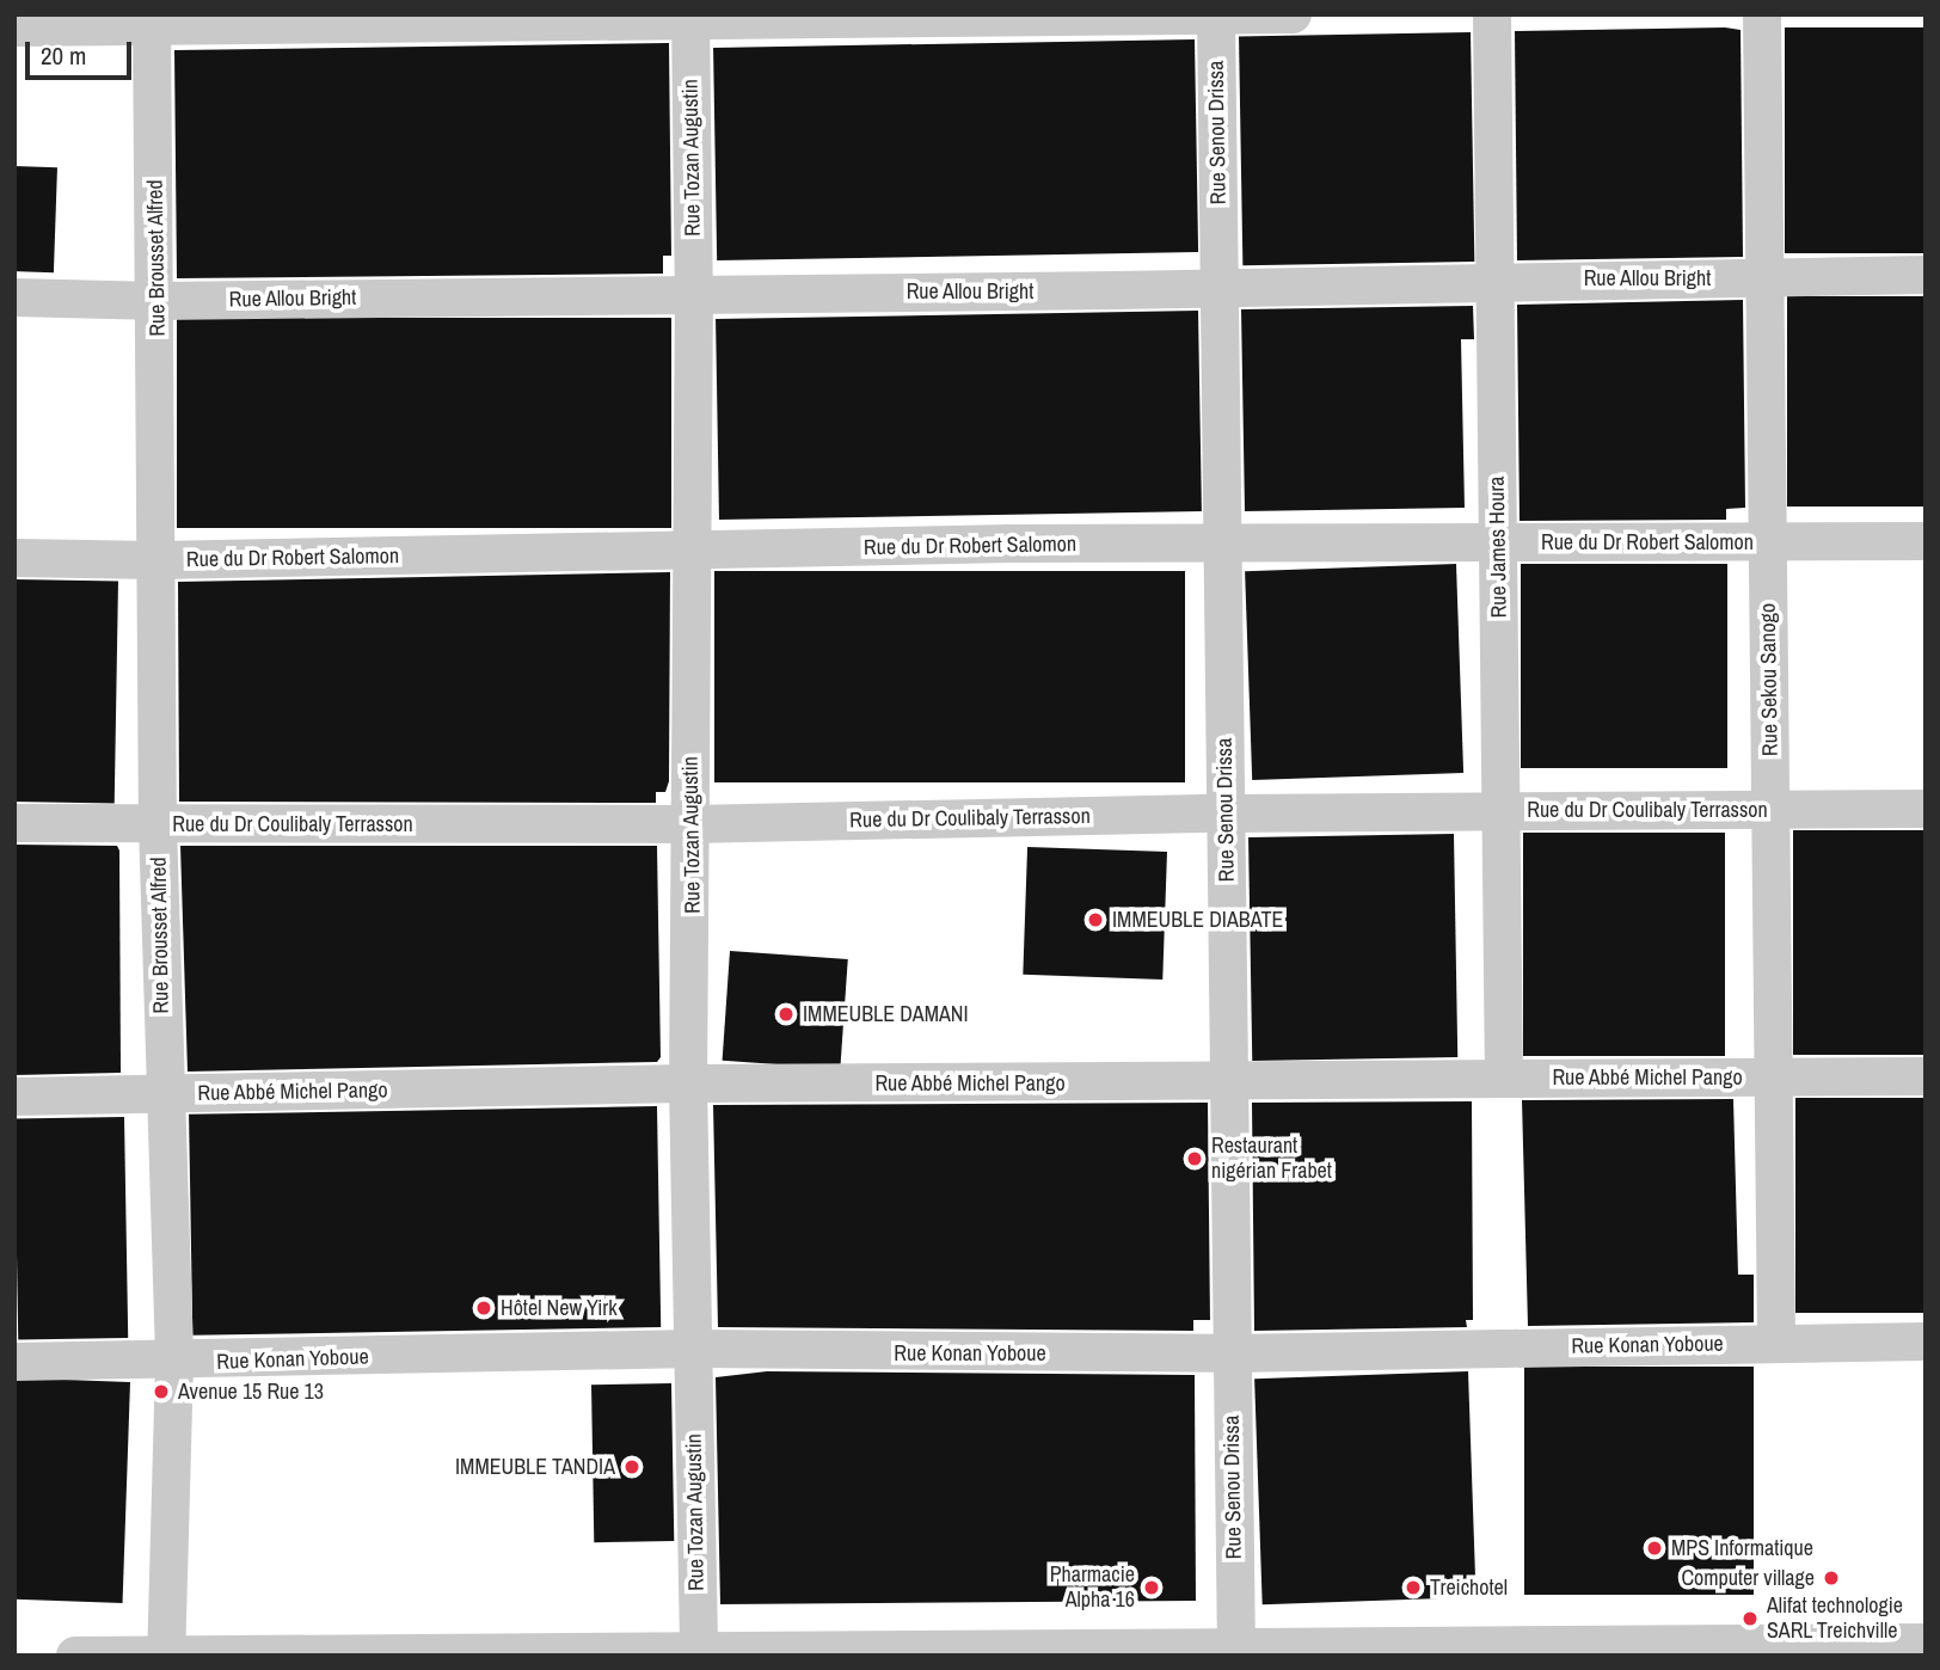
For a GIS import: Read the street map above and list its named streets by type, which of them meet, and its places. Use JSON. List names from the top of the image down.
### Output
{
  "streets": {
    "street": [
      "Rue Senou Drissa",
      "Rue Tozan Augustin",
      "Rue Brousset Alfred",
      "Rue Allou Bright",
      "Rue du Dr Robert Salomon",
      "Rue James Houra",
      "Rue Sekou Sanogo",
      "Rue du Dr Coulibaly Terrasson",
      "Rue Abbé Michel Pango",
      "Rue Konan Yoboue"
    ]
  },
  "crossings": [
    ["Rue Senou Drissa", "Rue Allou Bright"],
    ["Rue Senou Drissa", "Rue du Dr Robert Salomon"],
    ["Rue Senou Drissa", "Rue du Dr Coulibaly Terrasson"],
    ["Rue Senou Drissa", "Rue Abbé Michel Pango"],
    ["Rue Senou Drissa", "Rue Konan Yoboue"],
    ["Rue Tozan Augustin", "Rue Allou Bright"],
    ["Rue Tozan Augustin", "Rue du Dr Robert Salomon"],
    ["Rue Tozan Augustin", "Rue du Dr Coulibaly Terrasson"],
    ["Rue Tozan Augustin", "Rue Abbé Michel Pango"],
    ["Rue Tozan Augustin", "Rue Konan Yoboue"],
    ["Rue Brousset Alfred", "Rue Allou Bright"],
    ["Rue Brousset Alfred", "Rue du Dr Robert Salomon"],
    ["Rue Brousset Alfred", "Rue du Dr Coulibaly Terrasson"],
    ["Rue Brousset Alfred", "Rue Abbé Michel Pango"],
    ["Rue Brousset Alfred", "Rue Konan Yoboue"],
    ["Rue Allou Bright", "Rue James Houra"],
    ["Rue Allou Bright", "Rue Sekou Sanogo"],
    ["Rue du Dr Robert Salomon", "Rue James Houra"],
    ["Rue du Dr Robert Salomon", "Rue Sekou Sanogo"],
    ["Rue James Houra", "Rue du Dr Coulibaly Terrasson"],
    ["Rue James Houra", "Rue Abbé Michel Pango"],
    ["Rue Sekou Sanogo", "Rue du Dr Coulibaly Terrasson"],
    ["Rue Sekou Sanogo", "Rue Abbé Michel Pango"],
    ["Rue Sekou Sanogo", "Rue Konan Yoboue"]
  ],
  "places": [
    "IMMEUBLE DIABATE",
    "IMMEUBLE DAMANI",
    "Restaurant nigérian Frabet",
    "Hôtel New Yirk",
    "Avenue 15 Rue 13",
    "IMMEUBLE TANDIA",
    "MPS Informatique",
    "Computer village",
    "Pharmacie Alpha 16",
    "Treichotel",
    "Alifat technologie SARL Treichville"
  ],
  "scale_bar": "20 m"
}
